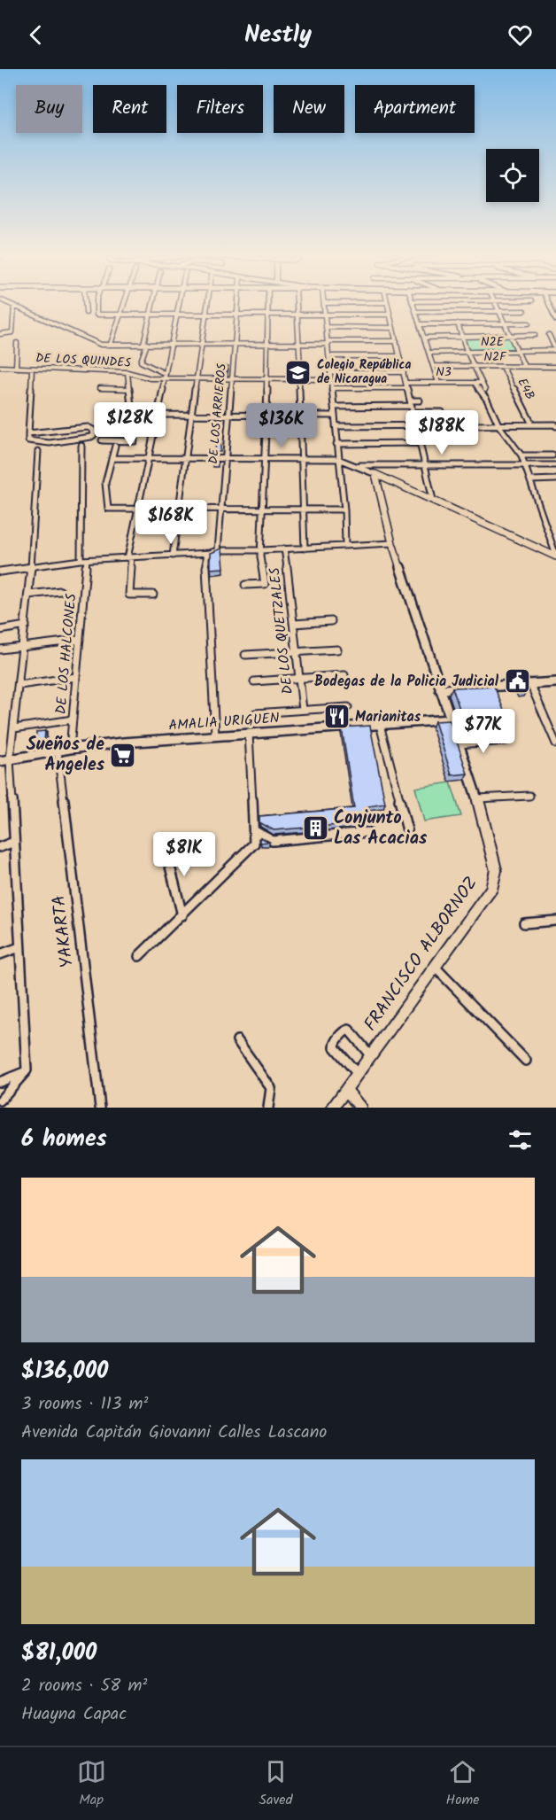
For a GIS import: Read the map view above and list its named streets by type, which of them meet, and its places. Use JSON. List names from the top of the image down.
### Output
{
  "streets": {
    "street": [
      "N2E",
      "N2F",
      "DE LOS QUINDES",
      "N3",
      "E4B",
      "DE LOS ARRIEROS",
      "DE LOS QUETZALES",
      "DE LOS HALCONES",
      "AMALIA URIGUEN",
      "YAKARTA",
      "FRANCISCO ALBORNOZ"
    ]
  },
  "crossings": [
    ["N2F", "E4B"],
    ["DE LOS QUINDES", "DE LOS ARRIEROS"],
    ["DE LOS HALCONES", "AMALIA URIGUEN"],
    ["AMALIA URIGUEN", "YAKARTA"],
    ["AMALIA URIGUEN", "FRANCISCO ALBORNOZ"]
  ],
  "places": {
    "school or university": ["Colegio República de Nicaragua"],
    "public building": ["Bodegas de la Policia Judicial"],
    "restaurant": ["Marianitas"],
    "supermarket": ["Sueños de Angeles"],
    "building": ["Conjunto Las Acacias"]
  },
  "page": {
    "header": "Nestly",
    "chip": [
      "Buy",
      "Rent",
      "Filters",
      "New",
      "Apartment"
    ],
    "price": [
      "$128K",
      "$136K",
      "$188K",
      "$168K",
      "$77K",
      "$81K"
    ],
    "heading": "6 homes",
    "list": [
      {
        "name": "$136,000",
        "note": "3 rooms · 113 m² · Avenida Capitán Giovanni Calles Lascano"
      },
      {
        "name": "$81,000",
        "note": "2 rooms · 58 m² · Huayna Capac"
      }
    ],
    "tabs": ["Map", "Saved", "Home"]
  }
}
